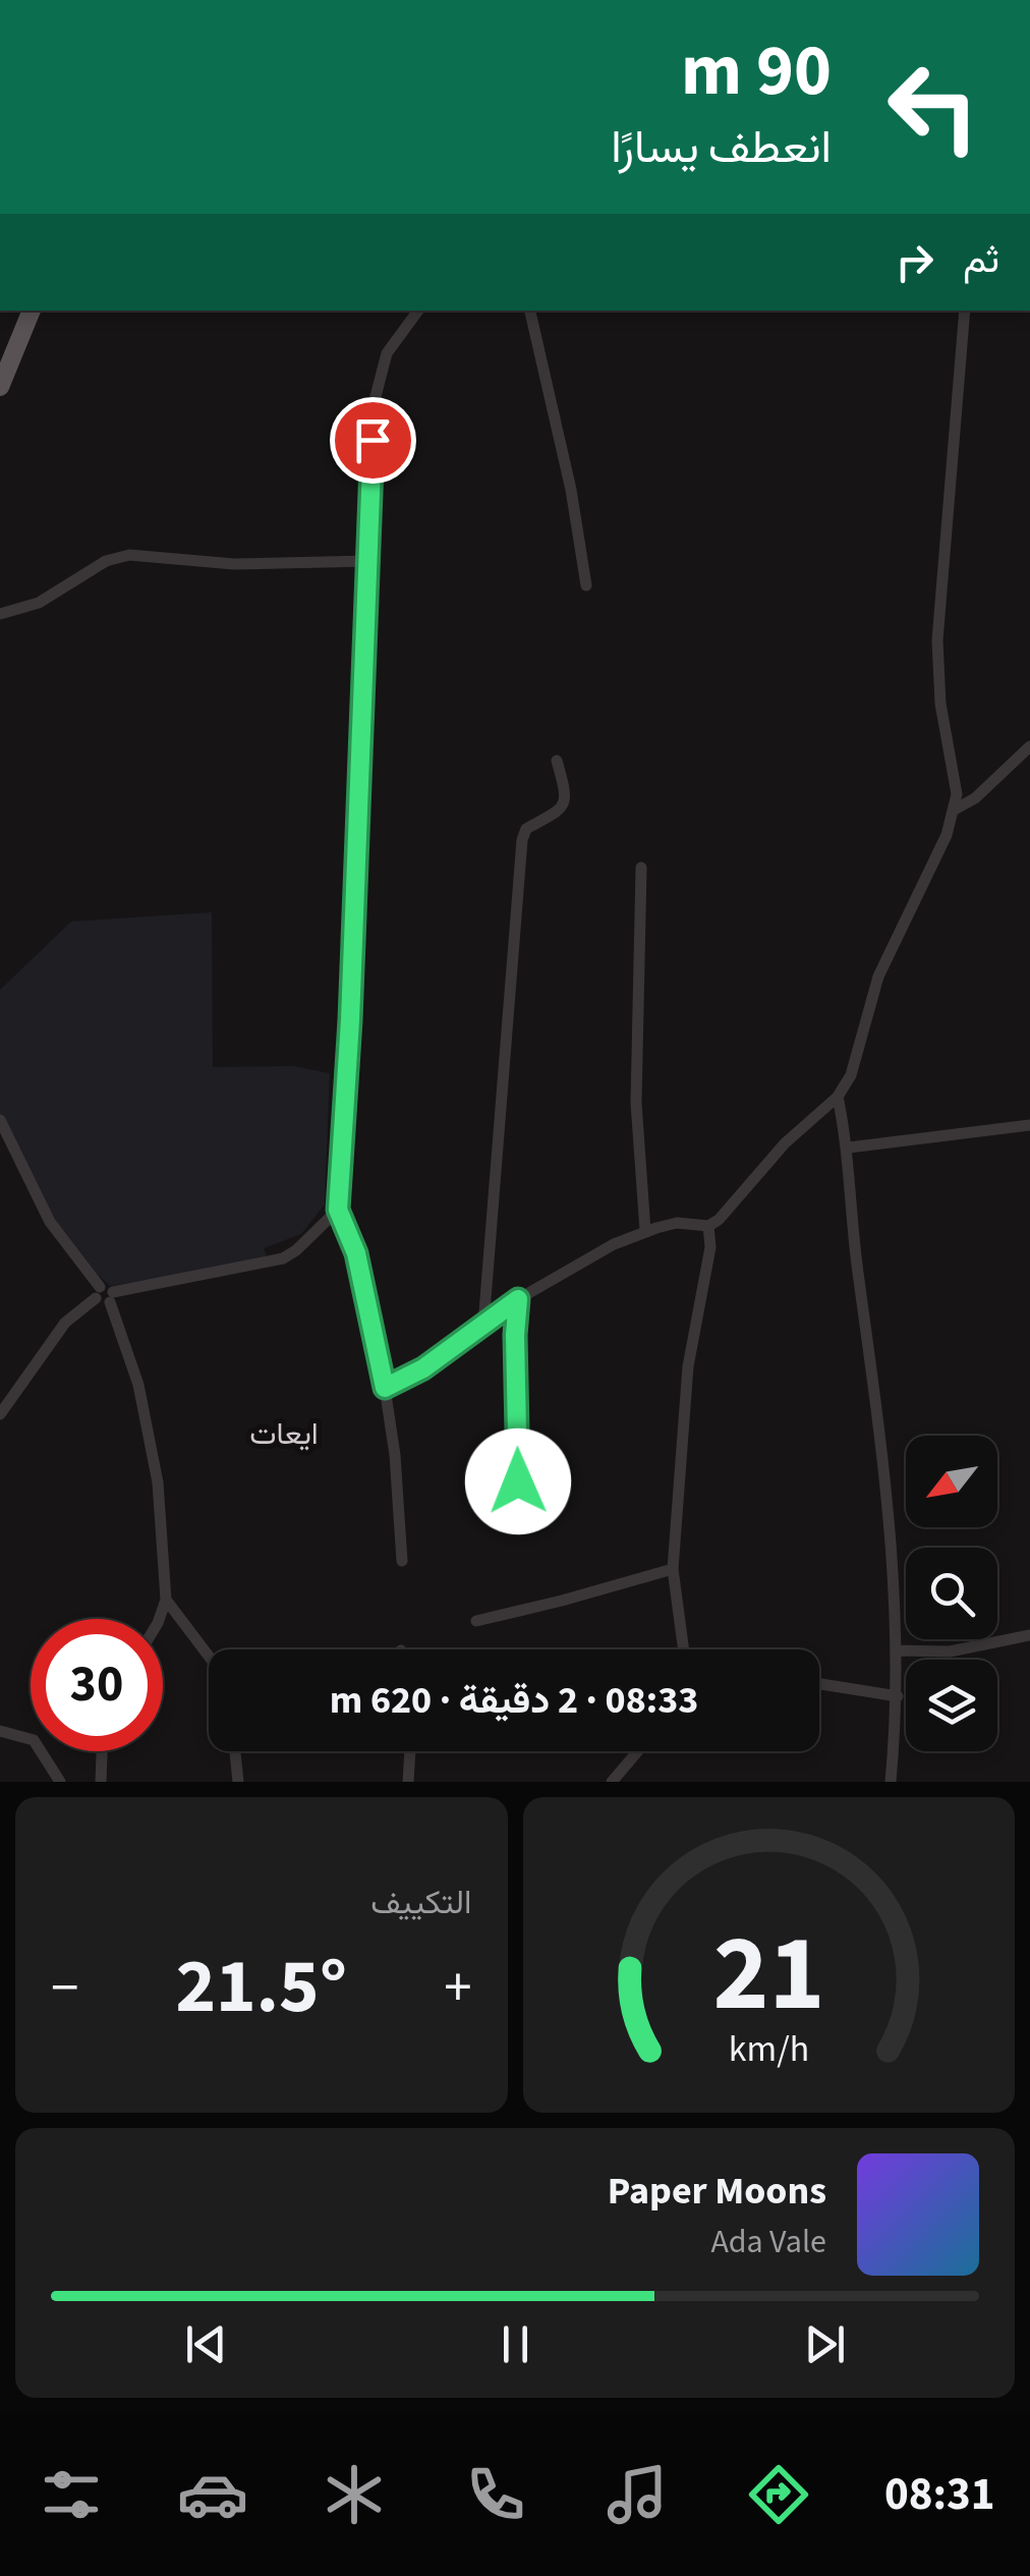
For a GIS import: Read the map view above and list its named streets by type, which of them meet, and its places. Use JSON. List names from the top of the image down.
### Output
{
  "districts": ["ايعات"],
  "north": "bottom left",
  "page": {
    "turn": ["90 m", "انعطف يسارًا"],
    "then": "ثم",
    "limit": "30",
    "trip": "08:33 · 2 دقيقة · 620 m",
    "tile": "التكييف",
    "heat": ["−", "21.5°", "+"],
    "song": ["Paper Moons", "Ada Vale"],
    "tabs": "08:31",
    "gauge": ["21", "km/h"]
  }
}
